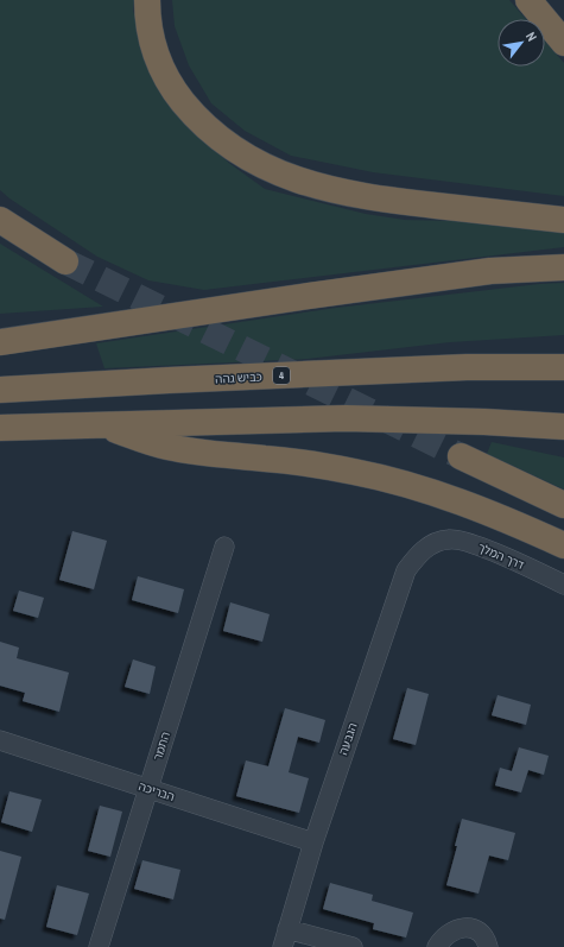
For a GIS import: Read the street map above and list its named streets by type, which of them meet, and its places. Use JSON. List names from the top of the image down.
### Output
{
  "streets": {
    "highway": ["4", "כביש גהה"],
    "street": [
      "דרך המלך",
      "הגבעה",
      "התמר",
      "הבריכה"
    ]
  },
  "crossings": [
    ["דרך המלך", "הגבעה"],
    ["הגבעה", "הבריכה"],
    ["התמר", "הבריכה"]
  ],
  "north": "top right"
}
